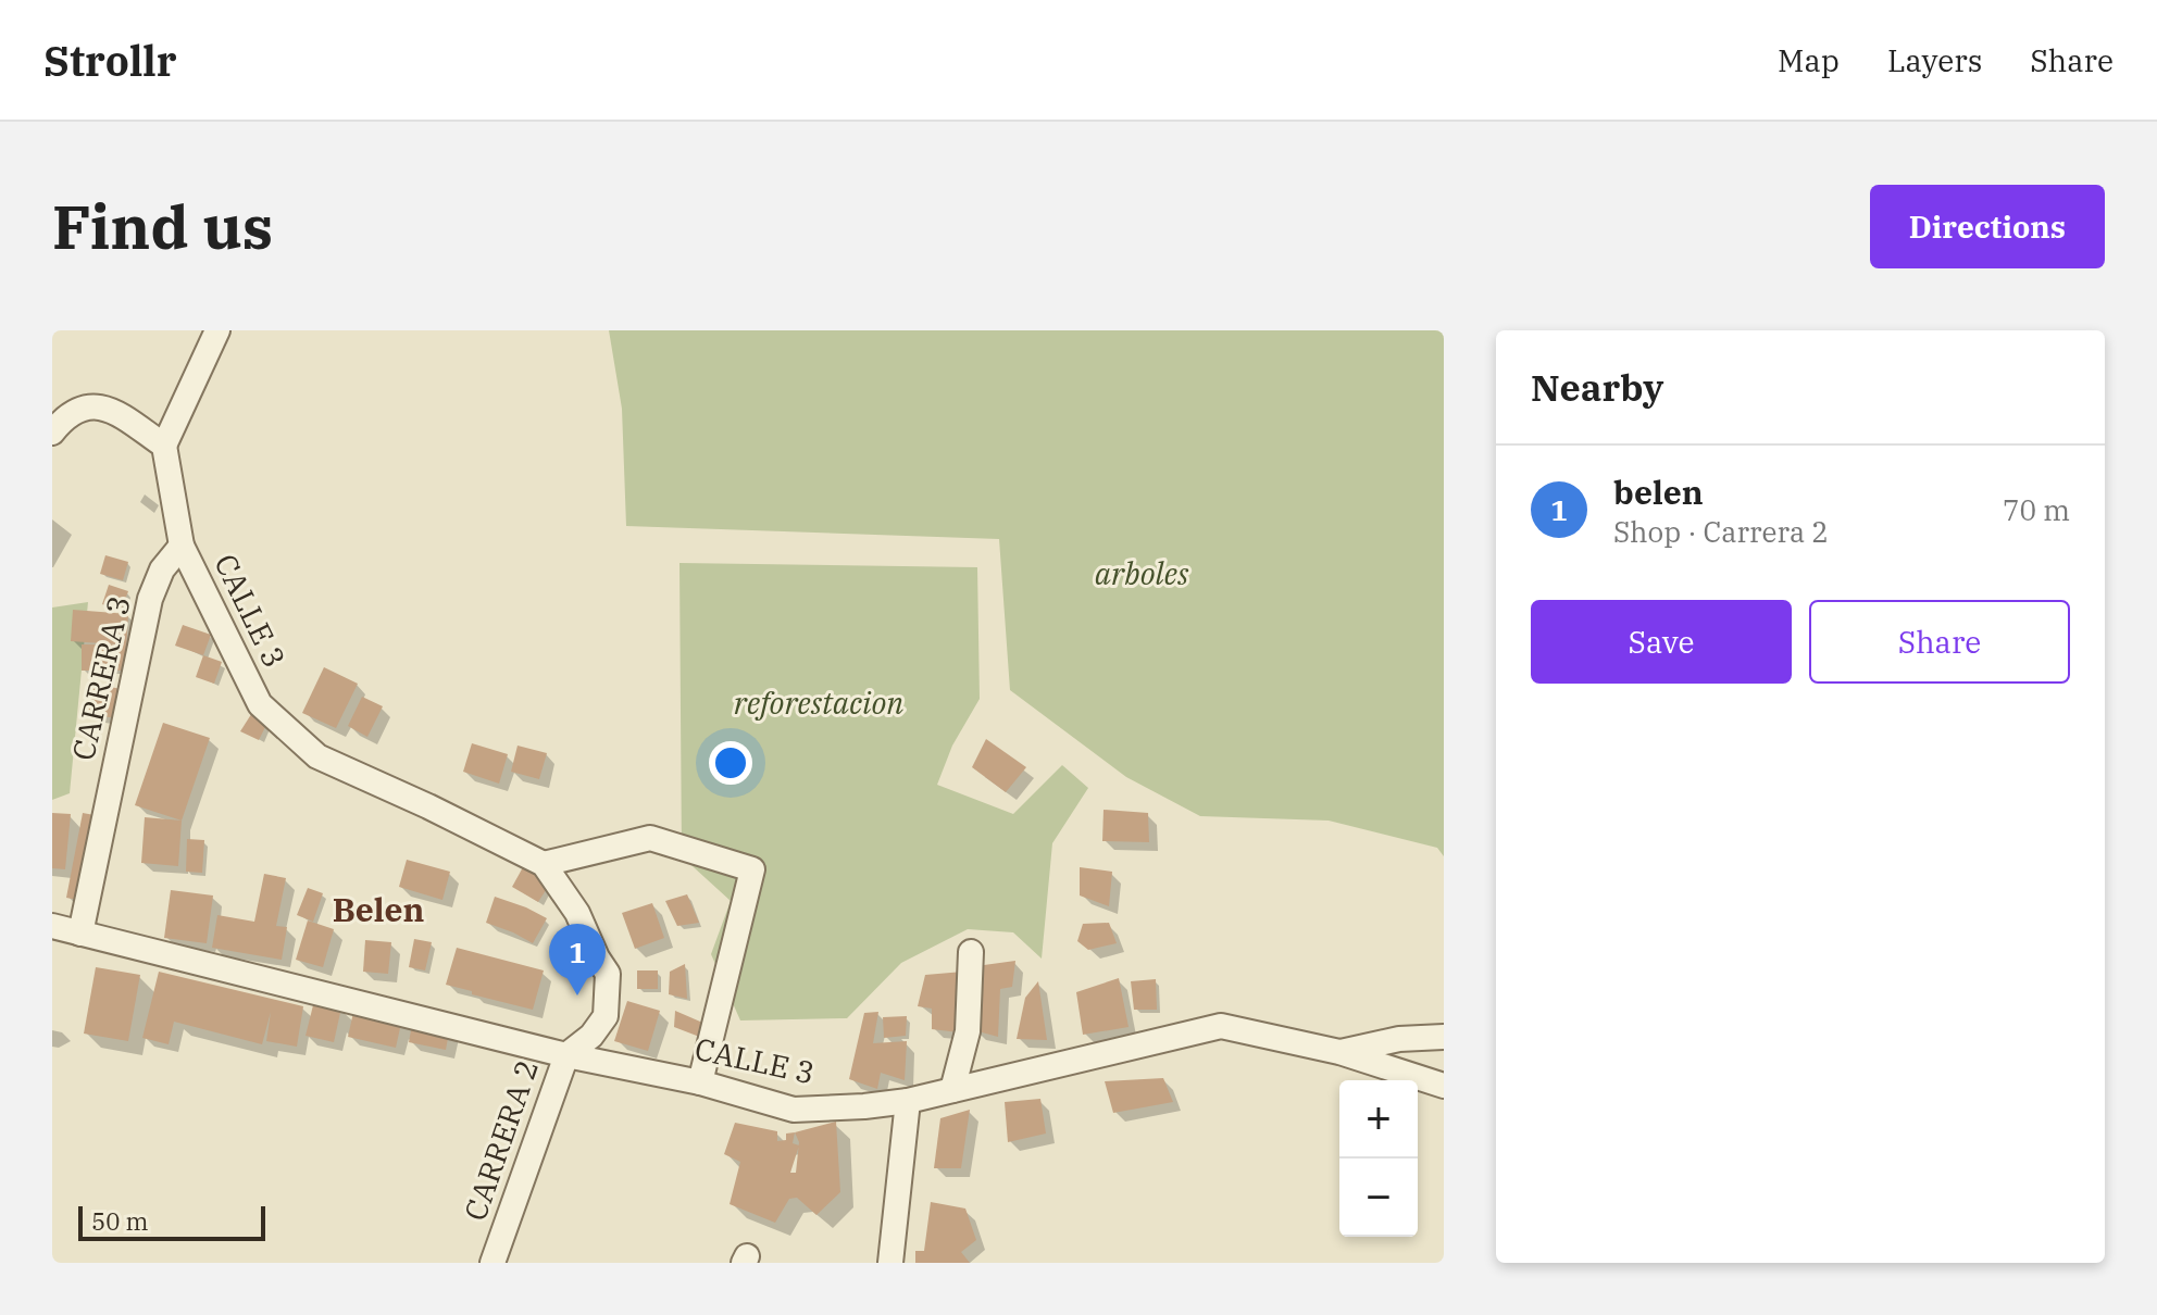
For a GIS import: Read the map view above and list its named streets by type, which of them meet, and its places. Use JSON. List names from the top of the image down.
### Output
{
  "streets": {
    "street": ["CALLE 3", "CARRERA 3", "CARRERA 2"]
  },
  "crossings": [
    ["CALLE 3", "CARRERA 3"],
    ["CALLE 3", "CARRERA 2"]
  ],
  "districts": ["Belen"],
  "parks": ["arboles", "reforestacion"],
  "scale_bar": "50 m",
  "page": {
    "header": "Strollr",
    "nav": ["Map", "Layers", "Share"],
    "buttons": [
      "Directions",
      ["Save", "Share"]
    ],
    "title": "Find us",
    "heading": "Nearby",
    "list": [
      {
        "mark": "1",
        "name": "belen",
        "note": "Shop · Carrera 2",
        "value": "70 m"
      }
    ],
    "pins": "1",
    "map_buttons": ["+", "−"],
    "scale": "50 m"
  }
}
